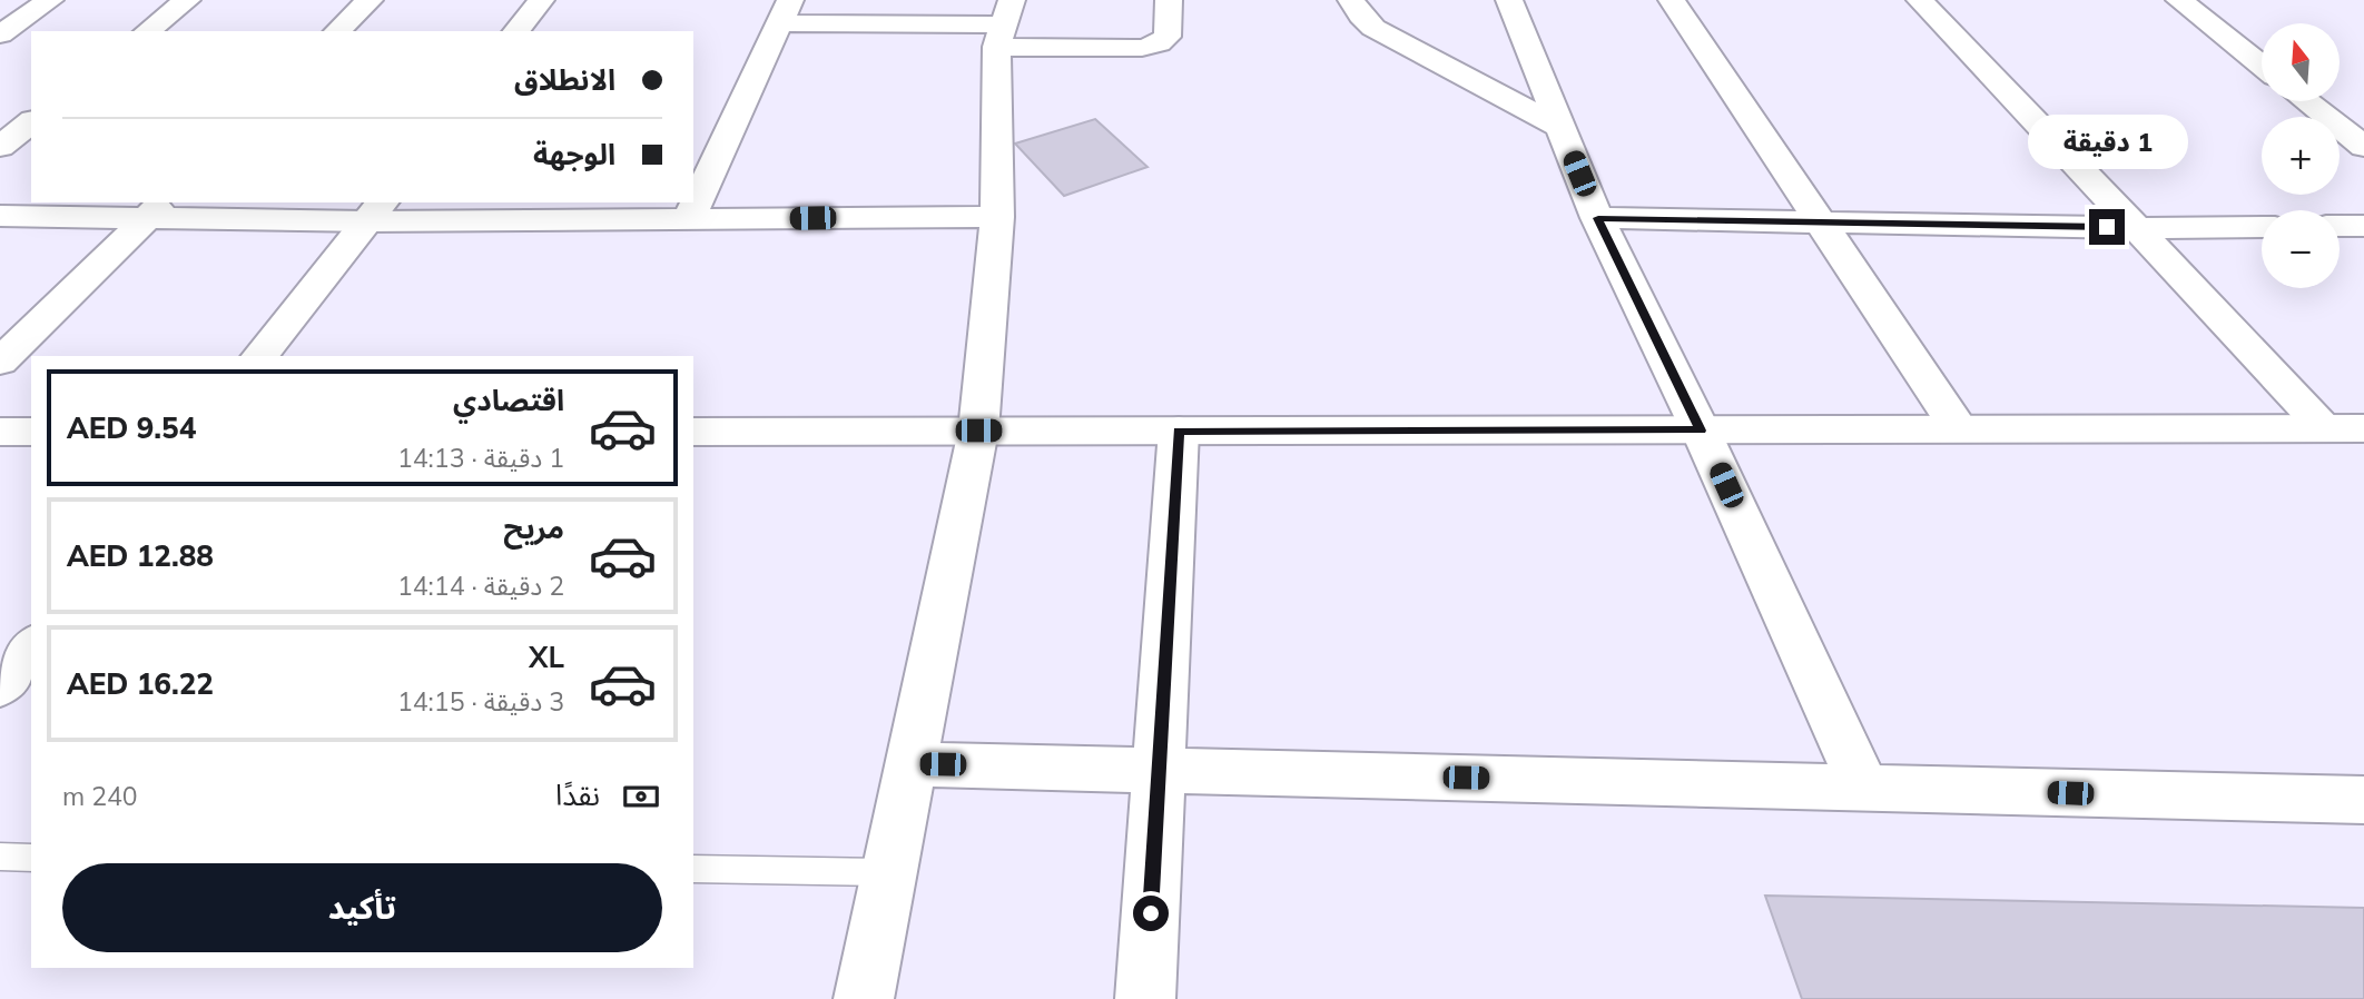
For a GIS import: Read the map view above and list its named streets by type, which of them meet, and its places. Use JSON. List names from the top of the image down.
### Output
{
  "north": "top",
  "page": {
    "map_buttons": ["+", "−"],
    "banner": ["الانطلاق", "الوجهة"],
    "bubble": "1 دقيقة",
    "list": [
      {
        "name": "اقتصادي",
        "note": "1 دقيقة · 14:13",
        "value": "AED 9.54"
      },
      {
        "name": "مريح",
        "note": "2 دقيقة · 14:14",
        "value": "AED 12.88"
      },
      {
        "name": "XL",
        "note": "3 دقيقة · 14:15",
        "value": "AED 16.22"
      }
    ],
    "pay": ["نقدًا", "240 m"],
    "buttons": "تأكيد"
  }
}
